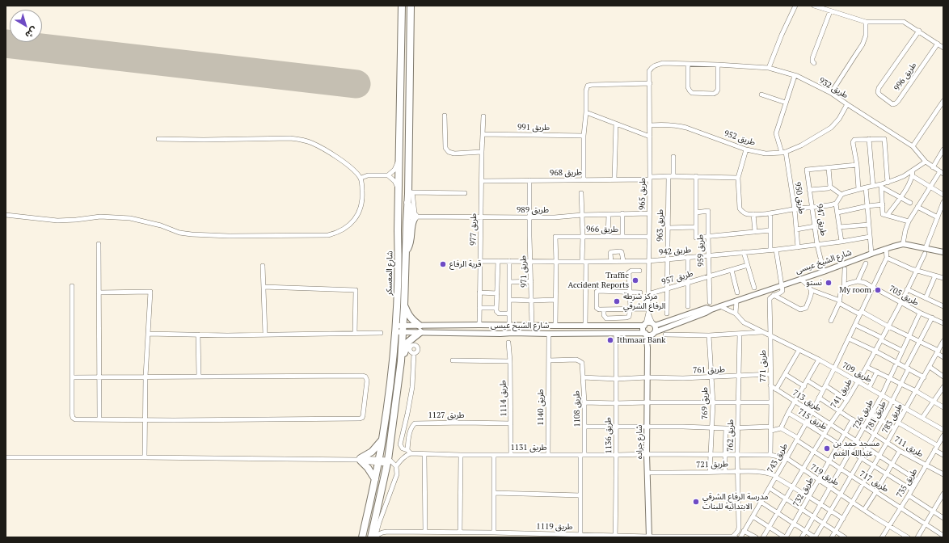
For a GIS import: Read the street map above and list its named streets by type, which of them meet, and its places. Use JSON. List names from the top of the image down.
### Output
{
  "streets": {
    "main road": ["شارع المعسكر"],
    "street": [
      "طريق 996",
      "طريق 932",
      "طريق 991",
      "طريق 952",
      "طريق 968",
      "طريق 965",
      "طريق 950",
      "طريق 989",
      "طريق 947",
      "طريق 963",
      "طريق 977",
      "طريق 966",
      "طريق 959",
      "طريق 942",
      "شارع الشيخ عيسى",
      "طريق 971",
      "طريق 957",
      "طريق 705",
      "طريق 771",
      "طريق 761",
      "طريق 709",
      "طريق 741",
      "طريق 1114",
      "طريق 713",
      "طريق 769",
      "طريق 1140",
      "طريق 1108",
      "طريق 726",
      "طريق 1127",
      "طريق 781",
      "طريق 783",
      "طريق 715",
      "طريق 1136",
      "طريق 762",
      "شارع جراده",
      "طريق 711",
      "طريق 1131",
      "طريق 743",
      "طريق 721",
      "طريق 719",
      "طريق 717",
      "طريق 735",
      "طريق 732",
      "طريق 1119"
    ]
  },
  "crossings": [
    ["طريق 932", "طريق 952"],
    ["طريق 932", "طريق 965"],
    ["طريق 932", "طريق 950"],
    ["طريق 991", "طريق 977"],
    ["طريق 952", "طريق 965"],
    ["طريق 952", "طريق 950"],
    ["طريق 968", "طريق 965"],
    ["طريق 968", "طريق 963"],
    ["طريق 968", "طريق 977"],
    ["طريق 968", "طريق 971"],
    ["طريق 965", "طريق 989"],
    ["طريق 965", "طريق 966"],
    ["طريق 965", "طريق 942"],
    ["طريق 965", "شارع الشيخ عيسى"],
    ["طريق 965", "طريق 957"],
    ["طريق 950", "طريق 942"],
    ["طريق 989", "طريق 977"],
    ["طريق 989", "طريق 971"],
    ["طريق 947", "طريق 942"],
    ["طريق 947", "شارع الشيخ عيسى"],
    ["طريق 963", "طريق 942"],
    ["طريق 963", "طريق 957"],
    ["طريق 977", "طريق 942"],
    ["طريق 977", "شارع الشيخ عيسى"],
    ["طريق 966", "طريق 942"],
    ["طريق 959", "طريق 942"],
    ["طريق 959", "طريق 957"],
    ["طريق 942", "طريق 971"],
    ["شارع الشيخ عيسى", "طريق 971"],
    ["شارع الشيخ عيسى", "شارع المعسكر"],
    ["شارع الشيخ عيسى", "طريق 709"],
    ["شارع الشيخ عيسى", "طريق 1140"],
    ["شارع الشيخ عيسى", "طريق 1136"],
    ["شارع المعسكر", "طريق 1119"],
    ["طريق 705", "طريق 741"],
    ["طريق 705", "طريق 726"],
    ["طريق 705", "طريق 781"],
    ["طريق 705", "طريق 743"],
    ["طريق 771", "طريق 761"],
    ["طريق 771", "طريق 709"],
    ["طريق 771", "طريق 713"],
    ["طريق 771", "طريق 719"],
    ["طريق 761", "طريق 769"],
    ["طريق 761", "طريق 1108"],
    ["طريق 761", "طريق 1136"],
    ["طريق 761", "طريق 762"],
    ["طريق 761", "شارع جراده"],
    ["طريق 709", "طريق 741"],
    ["طريق 709", "طريق 769"],
    ["طريق 709", "طريق 726"],
    ["طريق 709", "طريق 781"],
    ["طريق 709", "طريق 783"],
    ["طريق 709", "طريق 762"],
    ["طريق 709", "طريق 743"],
    ["طريق 741", "طريق 713"],
    ["طريق 741", "طريق 715"],
    ["طريق 741", "طريق 711"],
    ["طريق 741", "طريق 721"],
    ["طريق 741", "طريق 719"],
    ["طريق 741", "طريق 717"],
    ["طريق 1114", "طريق 1127"],
    ["طريق 1114", "طريق 1131"],
    ["طريق 713", "طريق 726"],
    ["طريق 713", "طريق 781"],
    ["طريق 713", "طريق 783"],
    ["طريق 713", "طريق 743"],
    ["طريق 713", "طريق 735"],
    ["طريق 713", "طريق 732"],
    ["طريق 769", "طريق 721"],
    ["طريق 769", "طريق 719"],
    ["طريق 1140", "طريق 1108"],
    ["طريق 1140", "طريق 1131"],
    ["طريق 1108", "طريق 1131"],
    ["طريق 1108", "طريق 1119"],
    ["طريق 726", "طريق 715"],
    ["طريق 726", "طريق 711"],
    ["طريق 726", "طريق 721"],
    ["طريق 726", "طريق 719"],
    ["طريق 726", "طريق 717"],
    ["طريق 781", "طريق 715"],
    ["طريق 781", "طريق 711"],
    ["طريق 781", "طريق 721"],
    ["طريق 781", "طريق 719"],
    ["طريق 781", "طريق 717"],
    ["طريق 783", "طريق 715"],
    ["طريق 783", "طريق 711"],
    ["طريق 783", "طريق 721"],
    ["طريق 783", "طريق 719"],
    ["طريق 783", "طريق 717"],
    ["طريق 715", "طريق 743"],
    ["طريق 715", "طريق 735"],
    ["طريق 715", "طريق 732"],
    ["طريق 1136", "طريق 1131"],
    ["طريق 1136", "طريق 1119"],
    ["طريق 762", "طريق 721"],
    ["طريق 762", "طريق 719"],
    ["طريق 762", "طريق 1119"],
    ["شارع جراده", "طريق 1131"],
    ["شارع جراده", "طريق 721"],
    ["شارع جراده", "طريق 719"],
    ["شارع جراده", "طريق 1119"],
    ["طريق 711", "طريق 743"],
    ["طريق 711", "طريق 735"],
    ["طريق 711", "طريق 732"],
    ["طريق 1131", "طريق 719"],
    ["طريق 743", "طريق 721"],
    ["طريق 743", "طريق 719"],
    ["طريق 743", "طريق 717"],
    ["طريق 721", "طريق 732"],
    ["طريق 719", "طريق 735"],
    ["طريق 719", "طريق 732"],
    ["طريق 717", "طريق 735"],
    ["طريق 717", "طريق 732"]
  ],
  "places": [
    "قرية الرفاع",
    "Traffic Accident Reports",
    "نستو",
    "My room",
    "مركز شرطة الرفاع الشرقي",
    "Ithmaar Bank",
    "مسجد حمد بن عبدالله الغتم",
    "مدرسة الرفاع الشرقي الابتدائية للبنات"
  ],
  "north": "bottom right"
}
